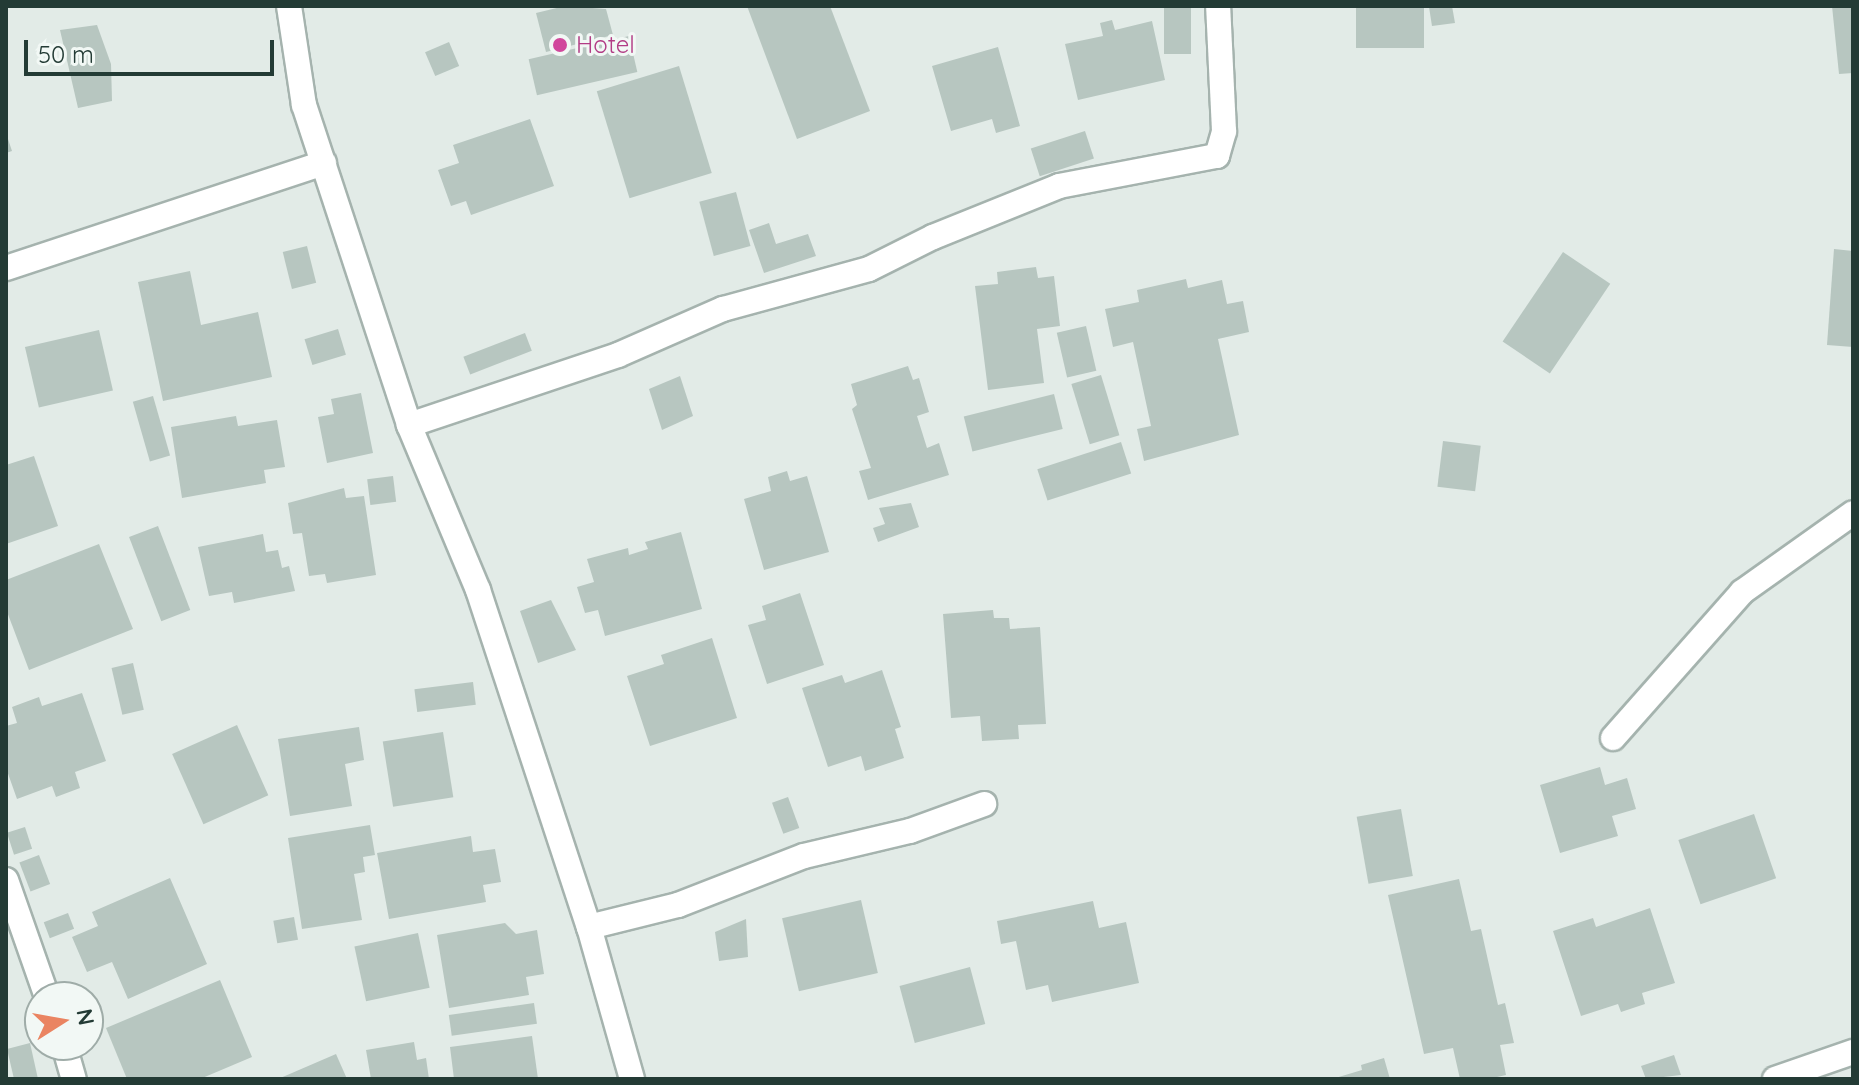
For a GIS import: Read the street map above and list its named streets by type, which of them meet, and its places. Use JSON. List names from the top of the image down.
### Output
{
  "places": ["Hotel"],
  "scale_bar": "50 m",
  "north": "right"
}
